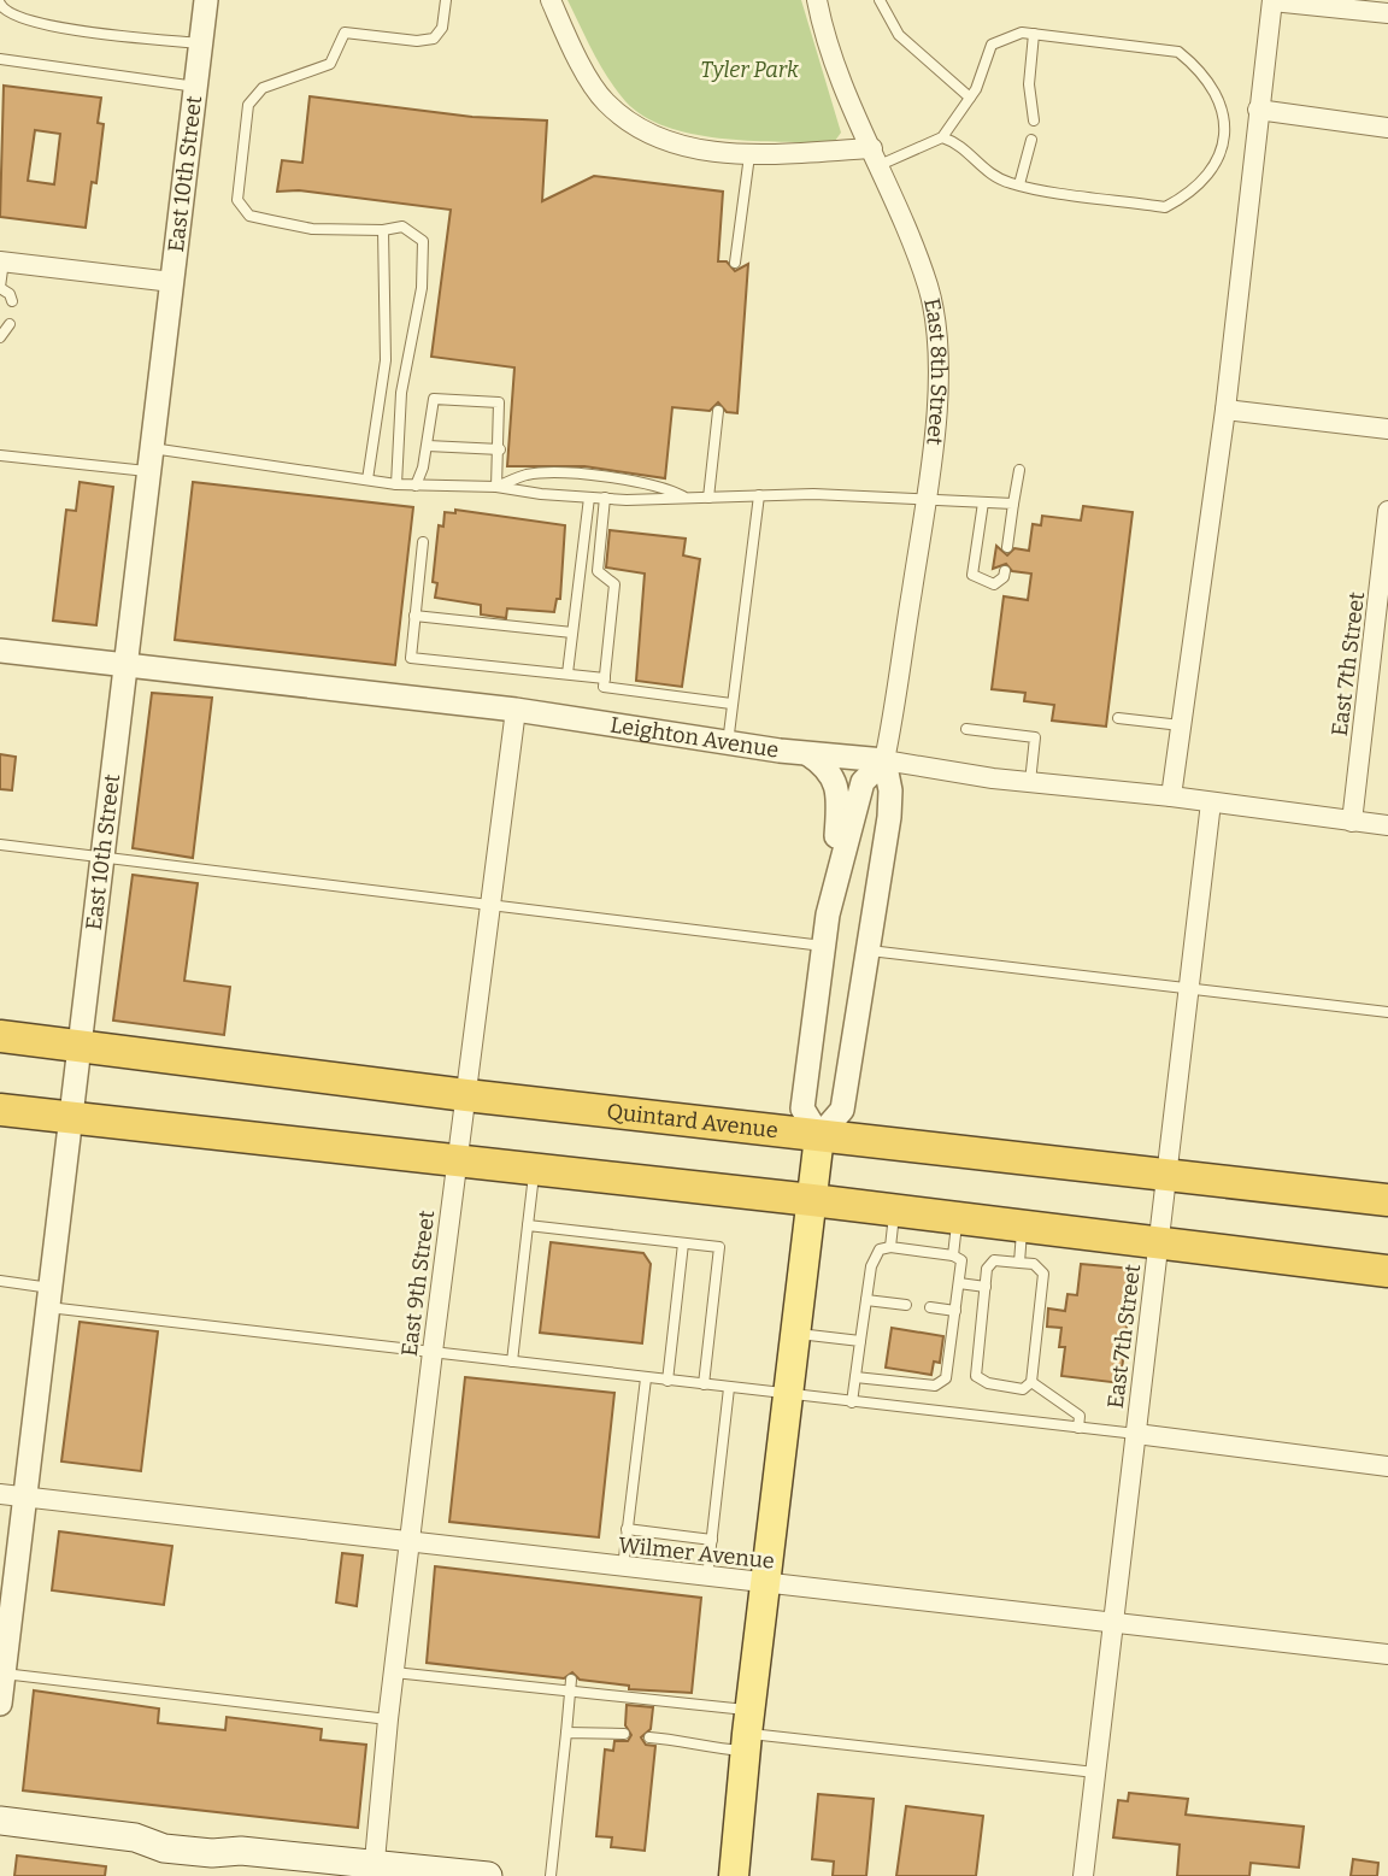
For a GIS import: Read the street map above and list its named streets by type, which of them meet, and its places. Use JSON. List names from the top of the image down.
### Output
{
  "streets": {
    "highway": ["Quintard Avenue"],
    "street": [
      "East 10th Street",
      "East 8th Street",
      "East 7th Street",
      "Leighton Avenue",
      "East 9th Street",
      "Wilmer Avenue"
    ]
  },
  "crossings": [
    ["East 10th Street", "Leighton Avenue"],
    ["East 10th Street", "Quintard Avenue"],
    ["East 10th Street", "Wilmer Avenue"],
    ["East 8th Street", "Leighton Avenue"],
    ["East 8th Street", "Quintard Avenue"],
    ["East 7th Street", "Leighton Avenue"],
    ["East 7th Street", "Quintard Avenue"],
    ["East 7th Street", "Wilmer Avenue"],
    ["Leighton Avenue", "East 9th Street"],
    ["Quintard Avenue", "East 9th Street"],
    ["East 9th Street", "Wilmer Avenue"]
  ],
  "parks": ["Tyler Park"]
}
